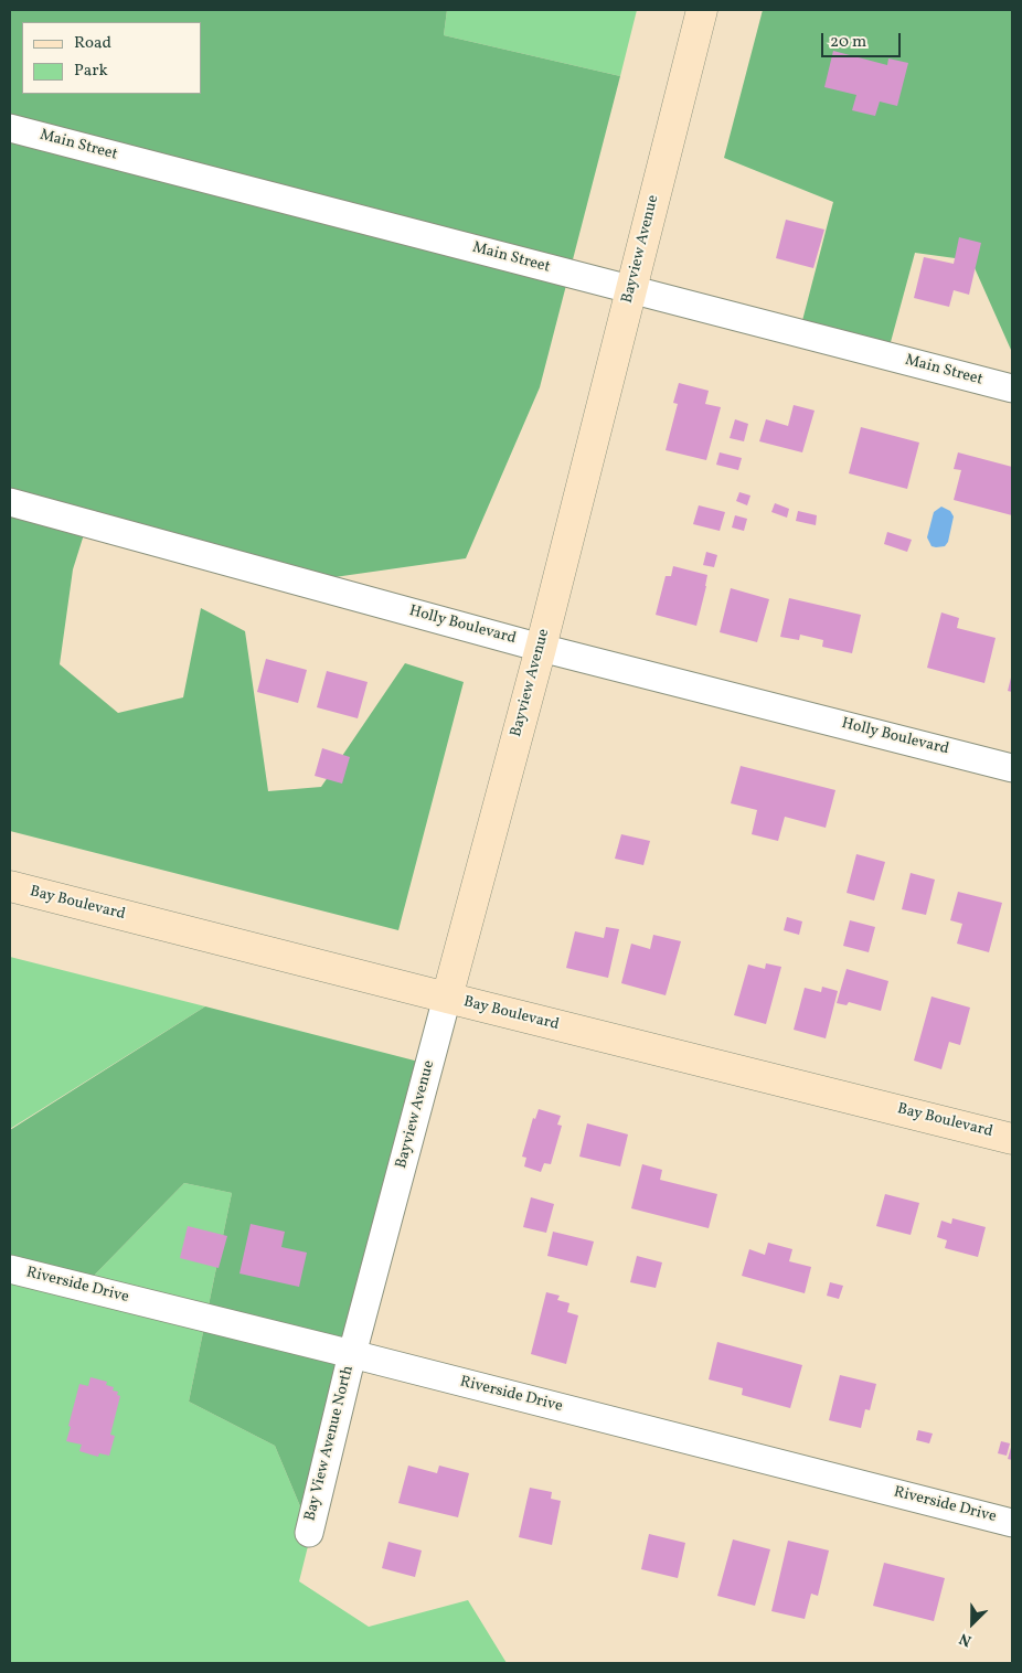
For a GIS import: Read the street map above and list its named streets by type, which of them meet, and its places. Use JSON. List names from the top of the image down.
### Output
{
  "streets": {
    "main road": ["Bayview Avenue", "Bay Boulevard"],
    "street": [
      "Main Street",
      "Holly Boulevard",
      "Riverside Drive",
      "Bay View Avenue North"
    ]
  },
  "crossings": [
    ["Main Street", "Bayview Avenue"],
    ["Bayview Avenue", "Holly Boulevard"],
    ["Bayview Avenue", "Bay Boulevard"],
    ["Bayview Avenue", "Riverside Drive"],
    ["Bayview Avenue", "Bay View Avenue North"],
    ["Riverside Drive", "Bay View Avenue North"]
  ],
  "legend": ["Road", "Park"],
  "scale_bar": "20 m",
  "north": "bottom left"
}
